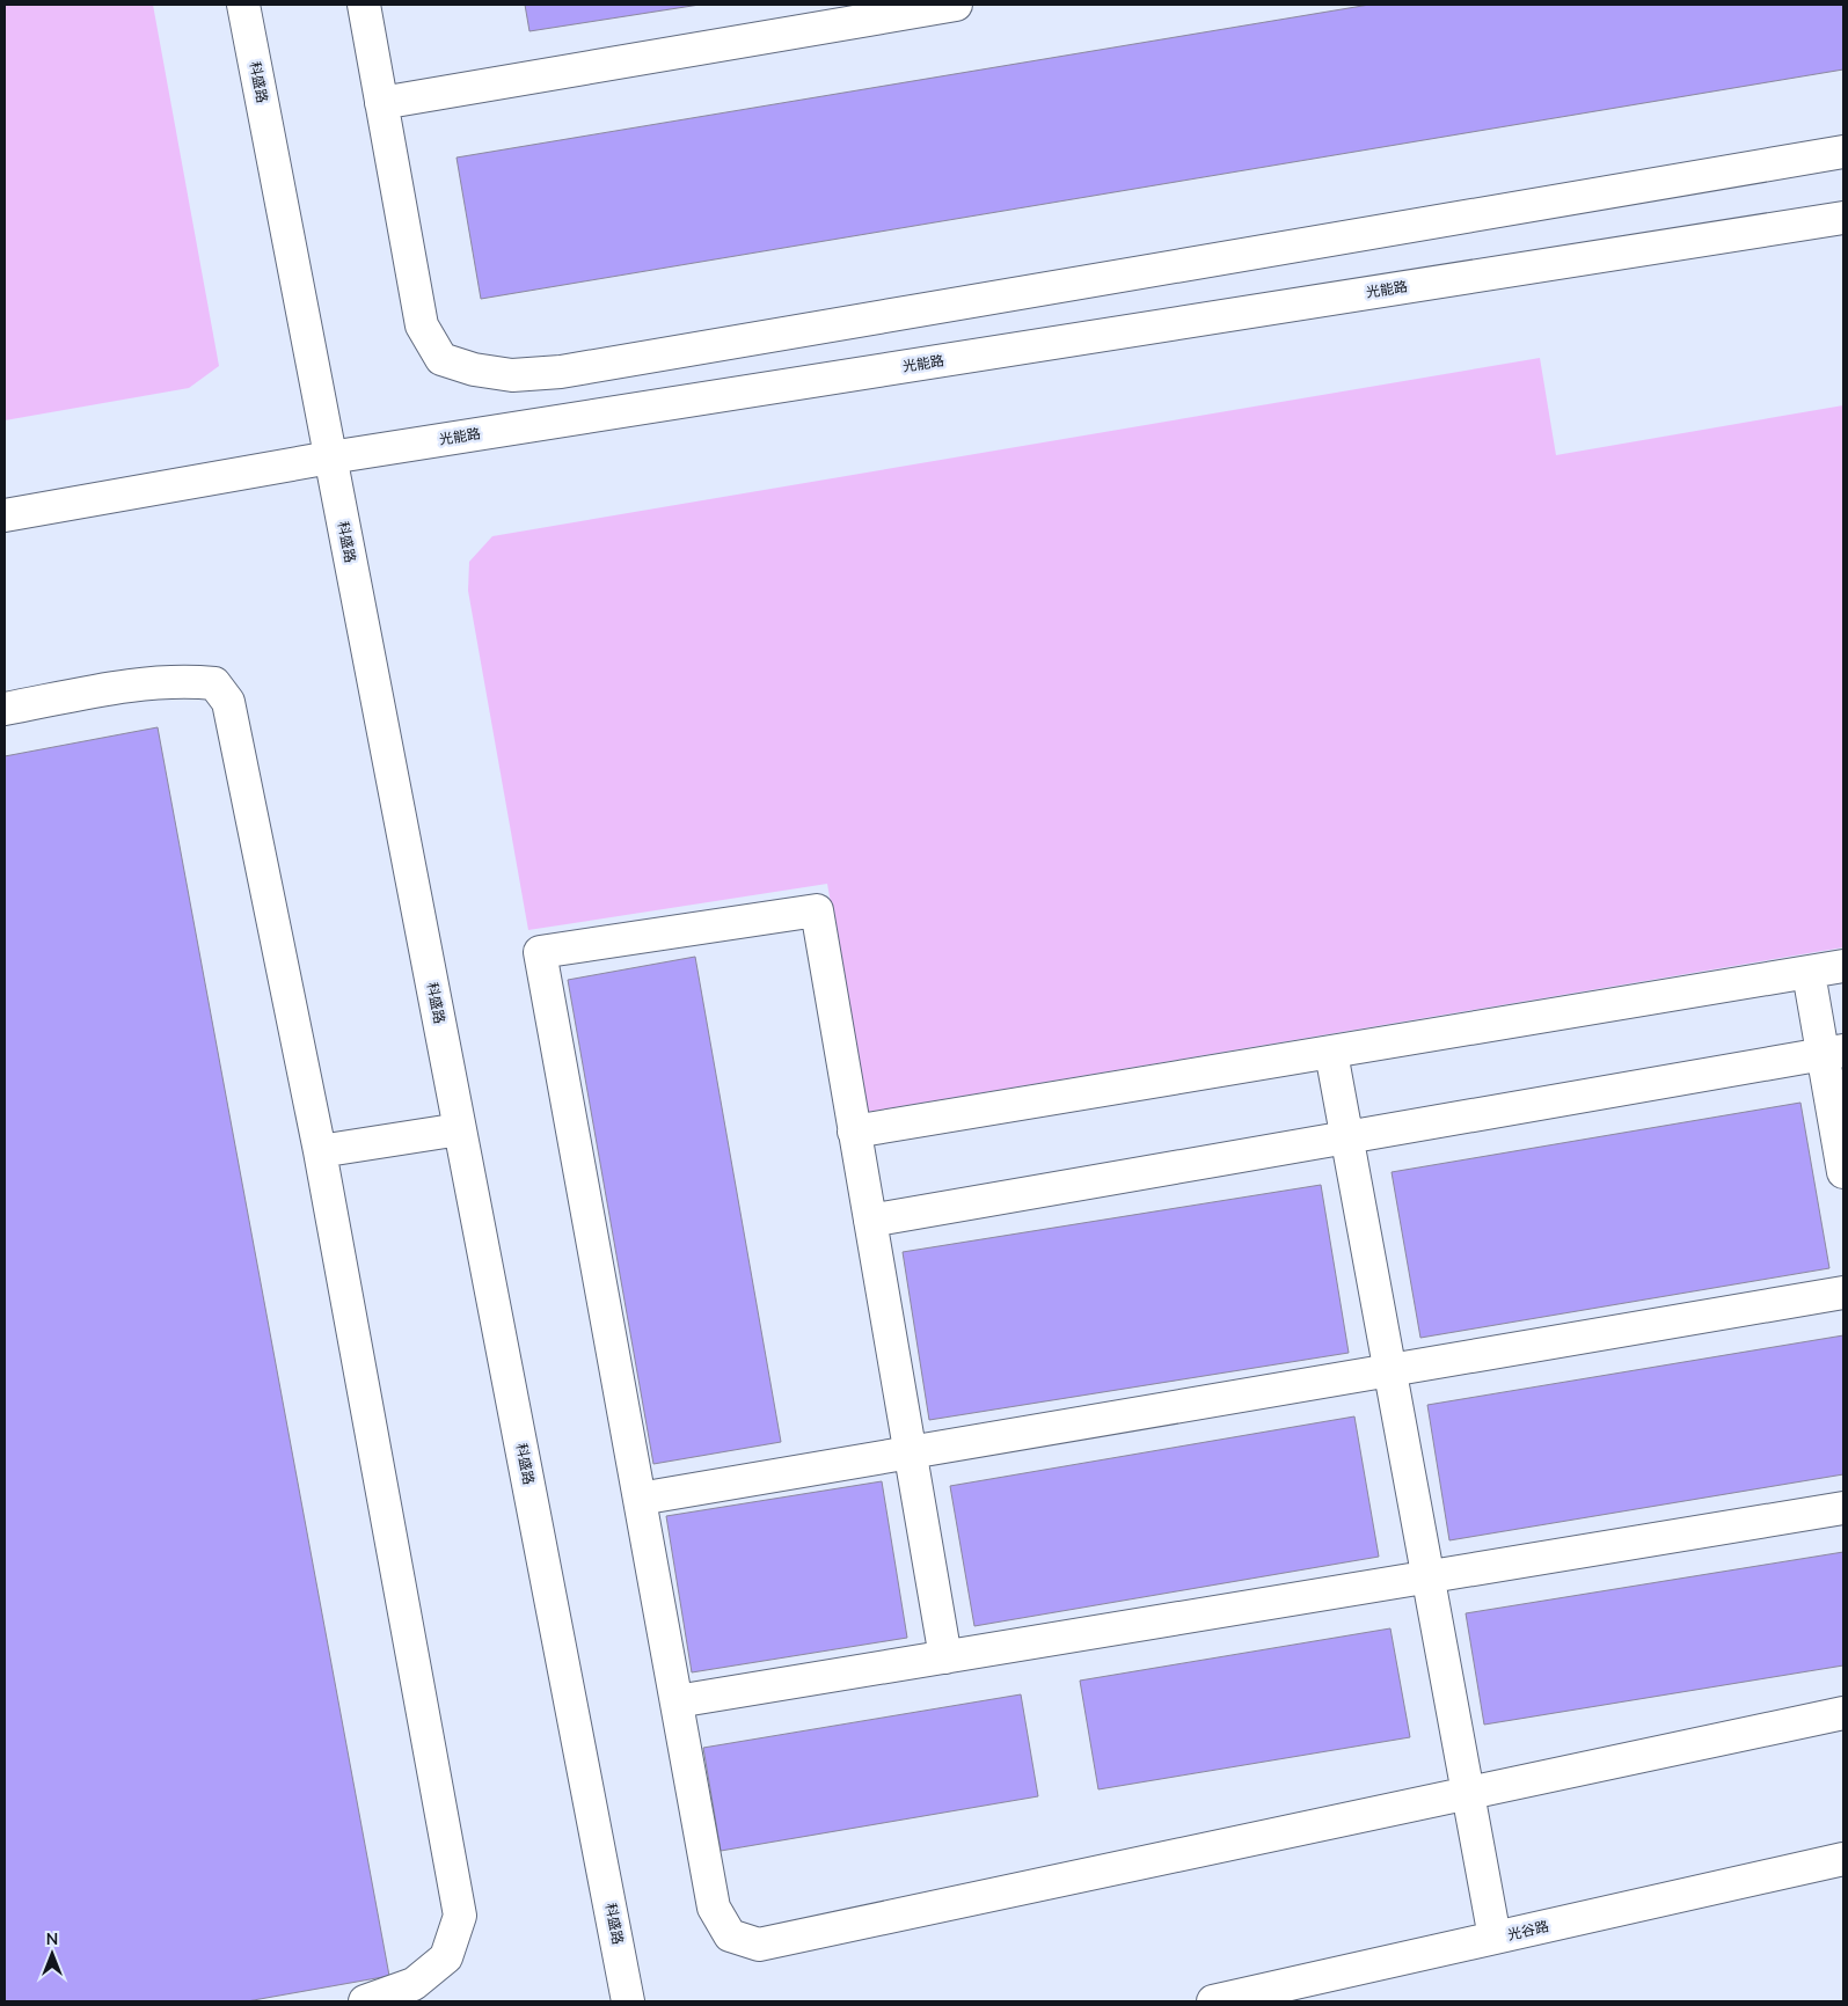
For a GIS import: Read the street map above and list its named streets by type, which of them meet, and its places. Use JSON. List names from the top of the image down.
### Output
{
  "streets": {
    "street": ["科盛路", "光能路", "光谷路"]
  },
  "crossings": [
    ["科盛路", "光能路"]
  ],
  "north": "top"
}
